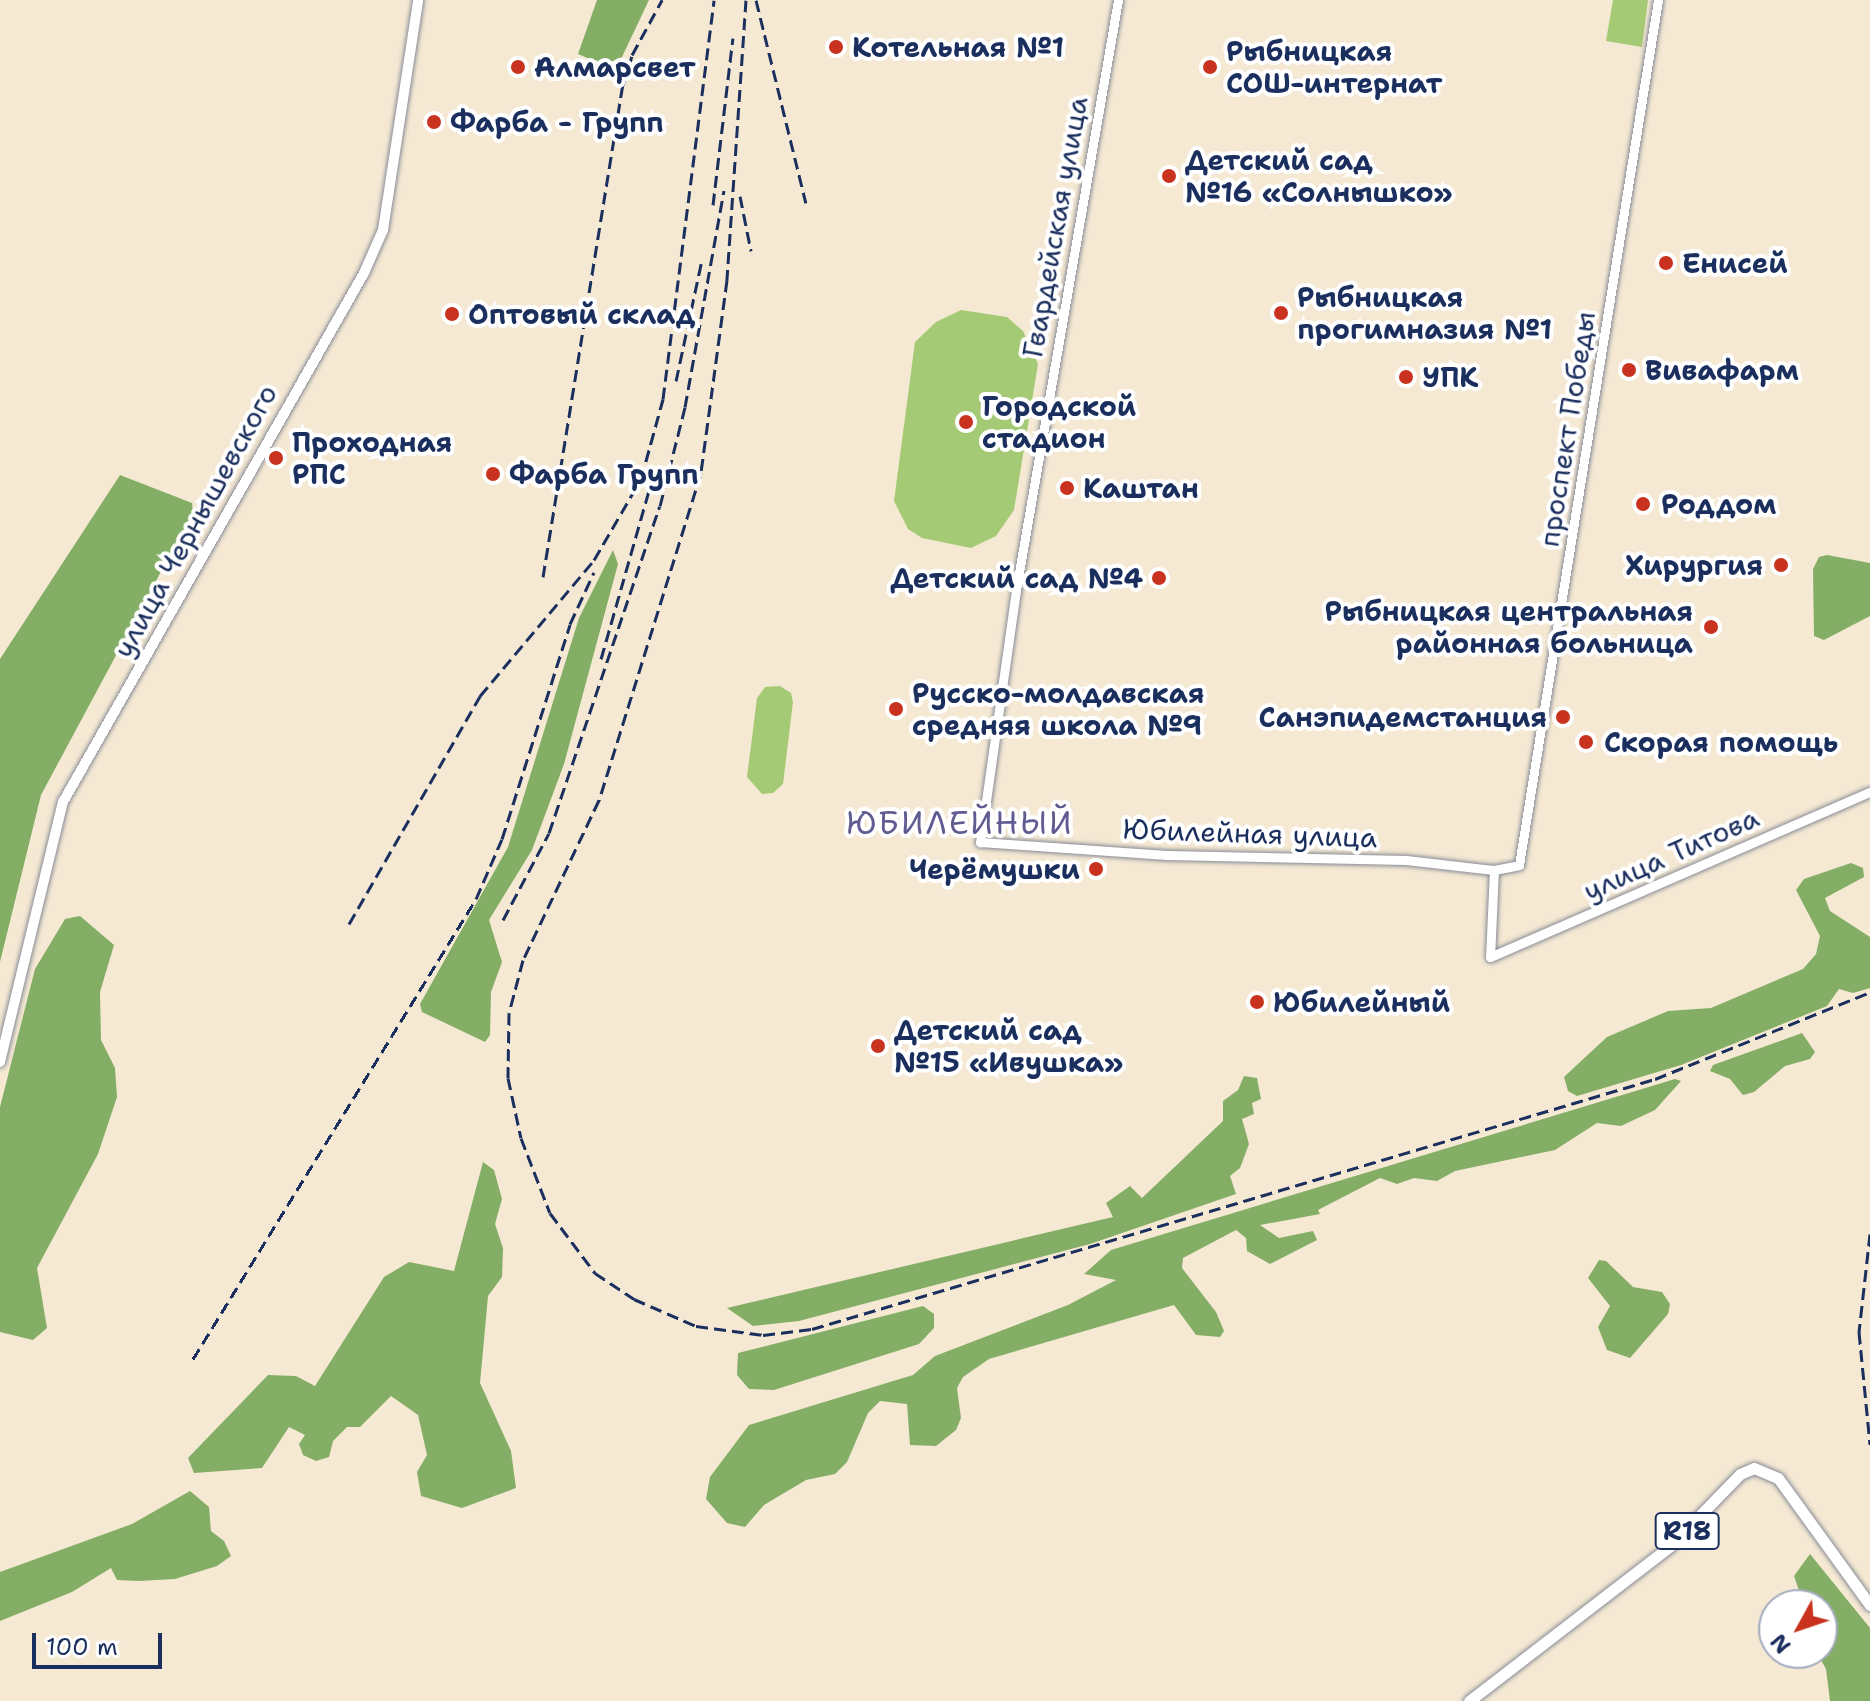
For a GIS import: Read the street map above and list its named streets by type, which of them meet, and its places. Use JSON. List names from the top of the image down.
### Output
{
  "streets": {
    "main road": ["улица Чернышевского", "R18"],
    "street": [
      "Гвардейская улица",
      "проспект Победы",
      "Юбилейная улица",
      "улица Титова"
    ]
  },
  "crossings": [
    ["Гвардейская улица", "Юбилейная улица"],
    ["проспект Победы", "Юбилейная улица"],
    ["Юбилейная улица", "улица Титова"]
  ],
  "districts": ["ЮБИЛЕЙНЫЙ"],
  "places": [
    "Котельная №1",
    "Алмарсвет",
    "Рыбницкая СОШ-интернат",
    "Фарба - Групп",
    "Детский сад №16 «Солнышко»",
    "Енисей",
    "Рыбницкая прогимназия №1",
    "Оптовый склад",
    "Вивафарм",
    "УПК",
    "Городской стадион",
    "Проходная РПС",
    "Фарба Групп",
    "Каштан",
    "Роддом",
    "Хирургия",
    "Детский сад №4",
    "Рыбницкая центральная районная больница",
    "Русско-молдавская средняя школа №9",
    "Санэпидемстанция",
    "Скорая помощь",
    "Черёмушки",
    "Юбилейный",
    "Детский сад №15 «Ивушка»"
  ],
  "scale_bar": "100 m",
  "north": "bottom left"
}
